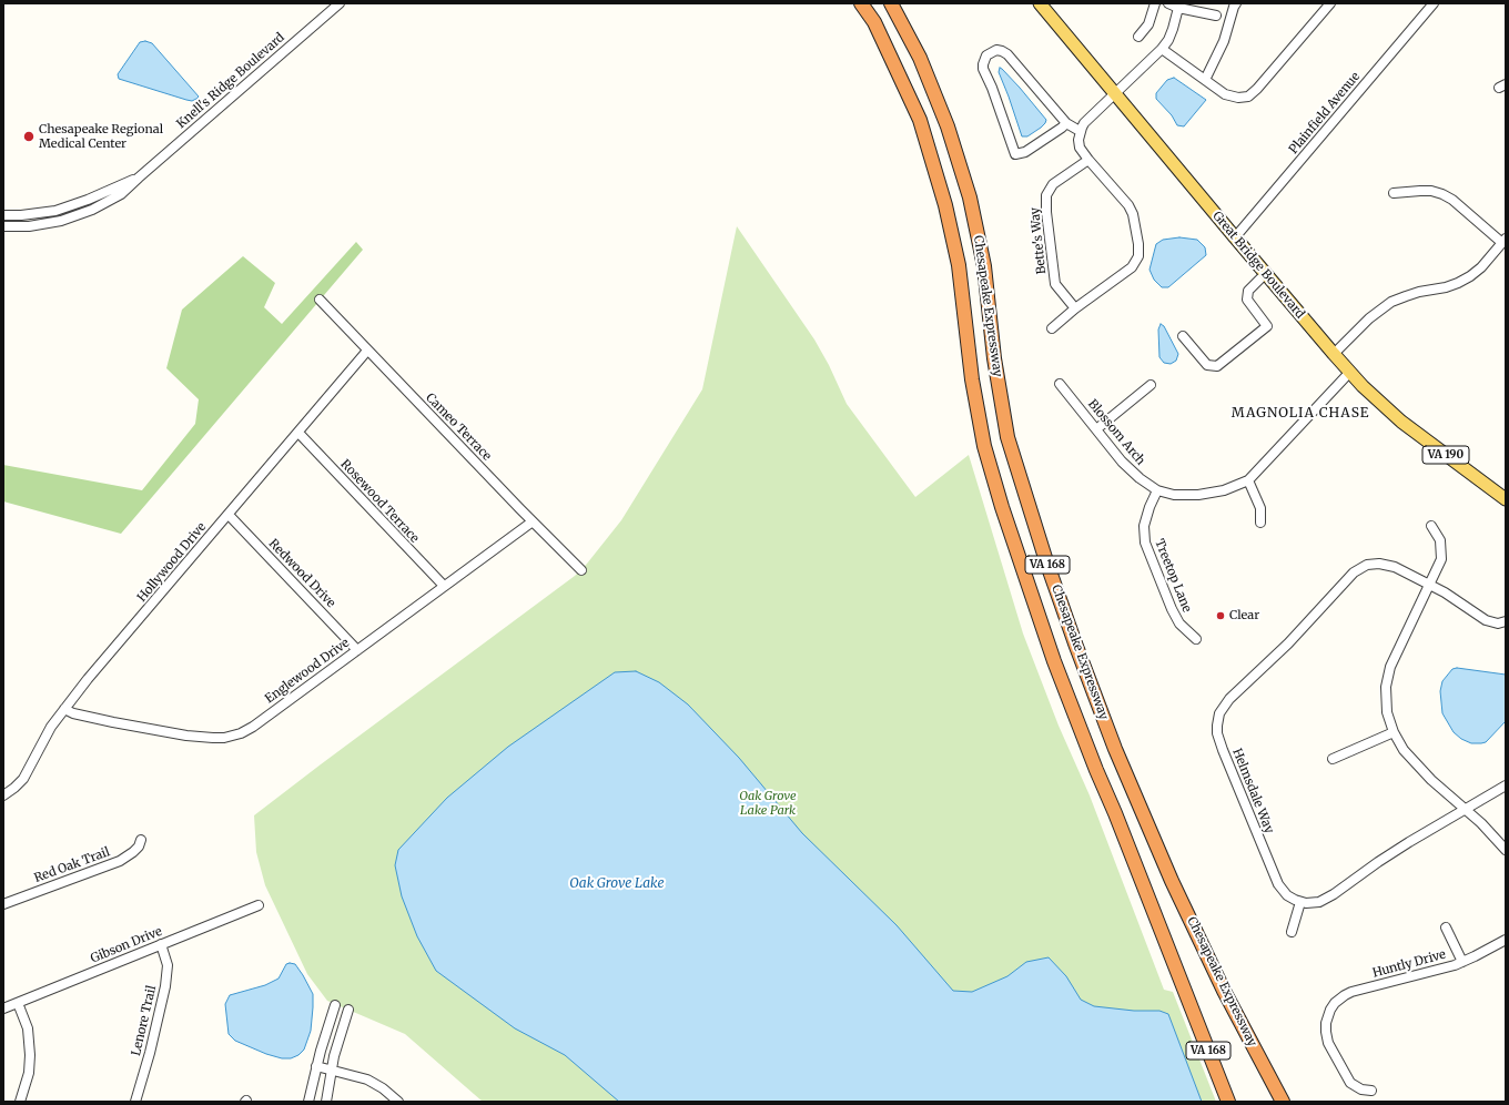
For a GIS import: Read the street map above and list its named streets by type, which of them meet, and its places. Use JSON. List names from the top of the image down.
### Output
{
  "streets": {
    "highway": ["Chesapeake Expressway", "VA 168"],
    "main road": ["Great Bridge Boulevard", "VA 190"],
    "street": [
      "Knell's Ridge Boulevard",
      "Plainfield Avenue",
      "Bette's Way",
      "Cameo Terrace",
      "Blossom Arch",
      "Rosewood Terrace",
      "Hollywood Drive",
      "Redwood Drive",
      "Treetop Lane",
      "Englewood Drive",
      "Helmsdale Way",
      "Red Oak Trail",
      "Gibson Drive",
      "Huntly Drive",
      "Lenore Trail"
    ]
  },
  "crossings": [
    ["Plainfield Avenue", "Great Bridge Boulevard"],
    ["Great Bridge Boulevard", "Blossom Arch"],
    ["Cameo Terrace", "Hollywood Drive"],
    ["Cameo Terrace", "Englewood Drive"],
    ["Blossom Arch", "Treetop Lane"],
    ["Rosewood Terrace", "Hollywood Drive"],
    ["Rosewood Terrace", "Englewood Drive"],
    ["Hollywood Drive", "Redwood Drive"],
    ["Hollywood Drive", "Englewood Drive"],
    ["Redwood Drive", "Englewood Drive"],
    ["Gibson Drive", "Lenore Trail"]
  ],
  "districts": ["MAGNOLIA CHASE"],
  "water": ["Oak Grove Lake"],
  "parks": ["Oak Grove Lake Park"],
  "places": ["Chesapeake Regional Medical Center", "Clear"]
}
